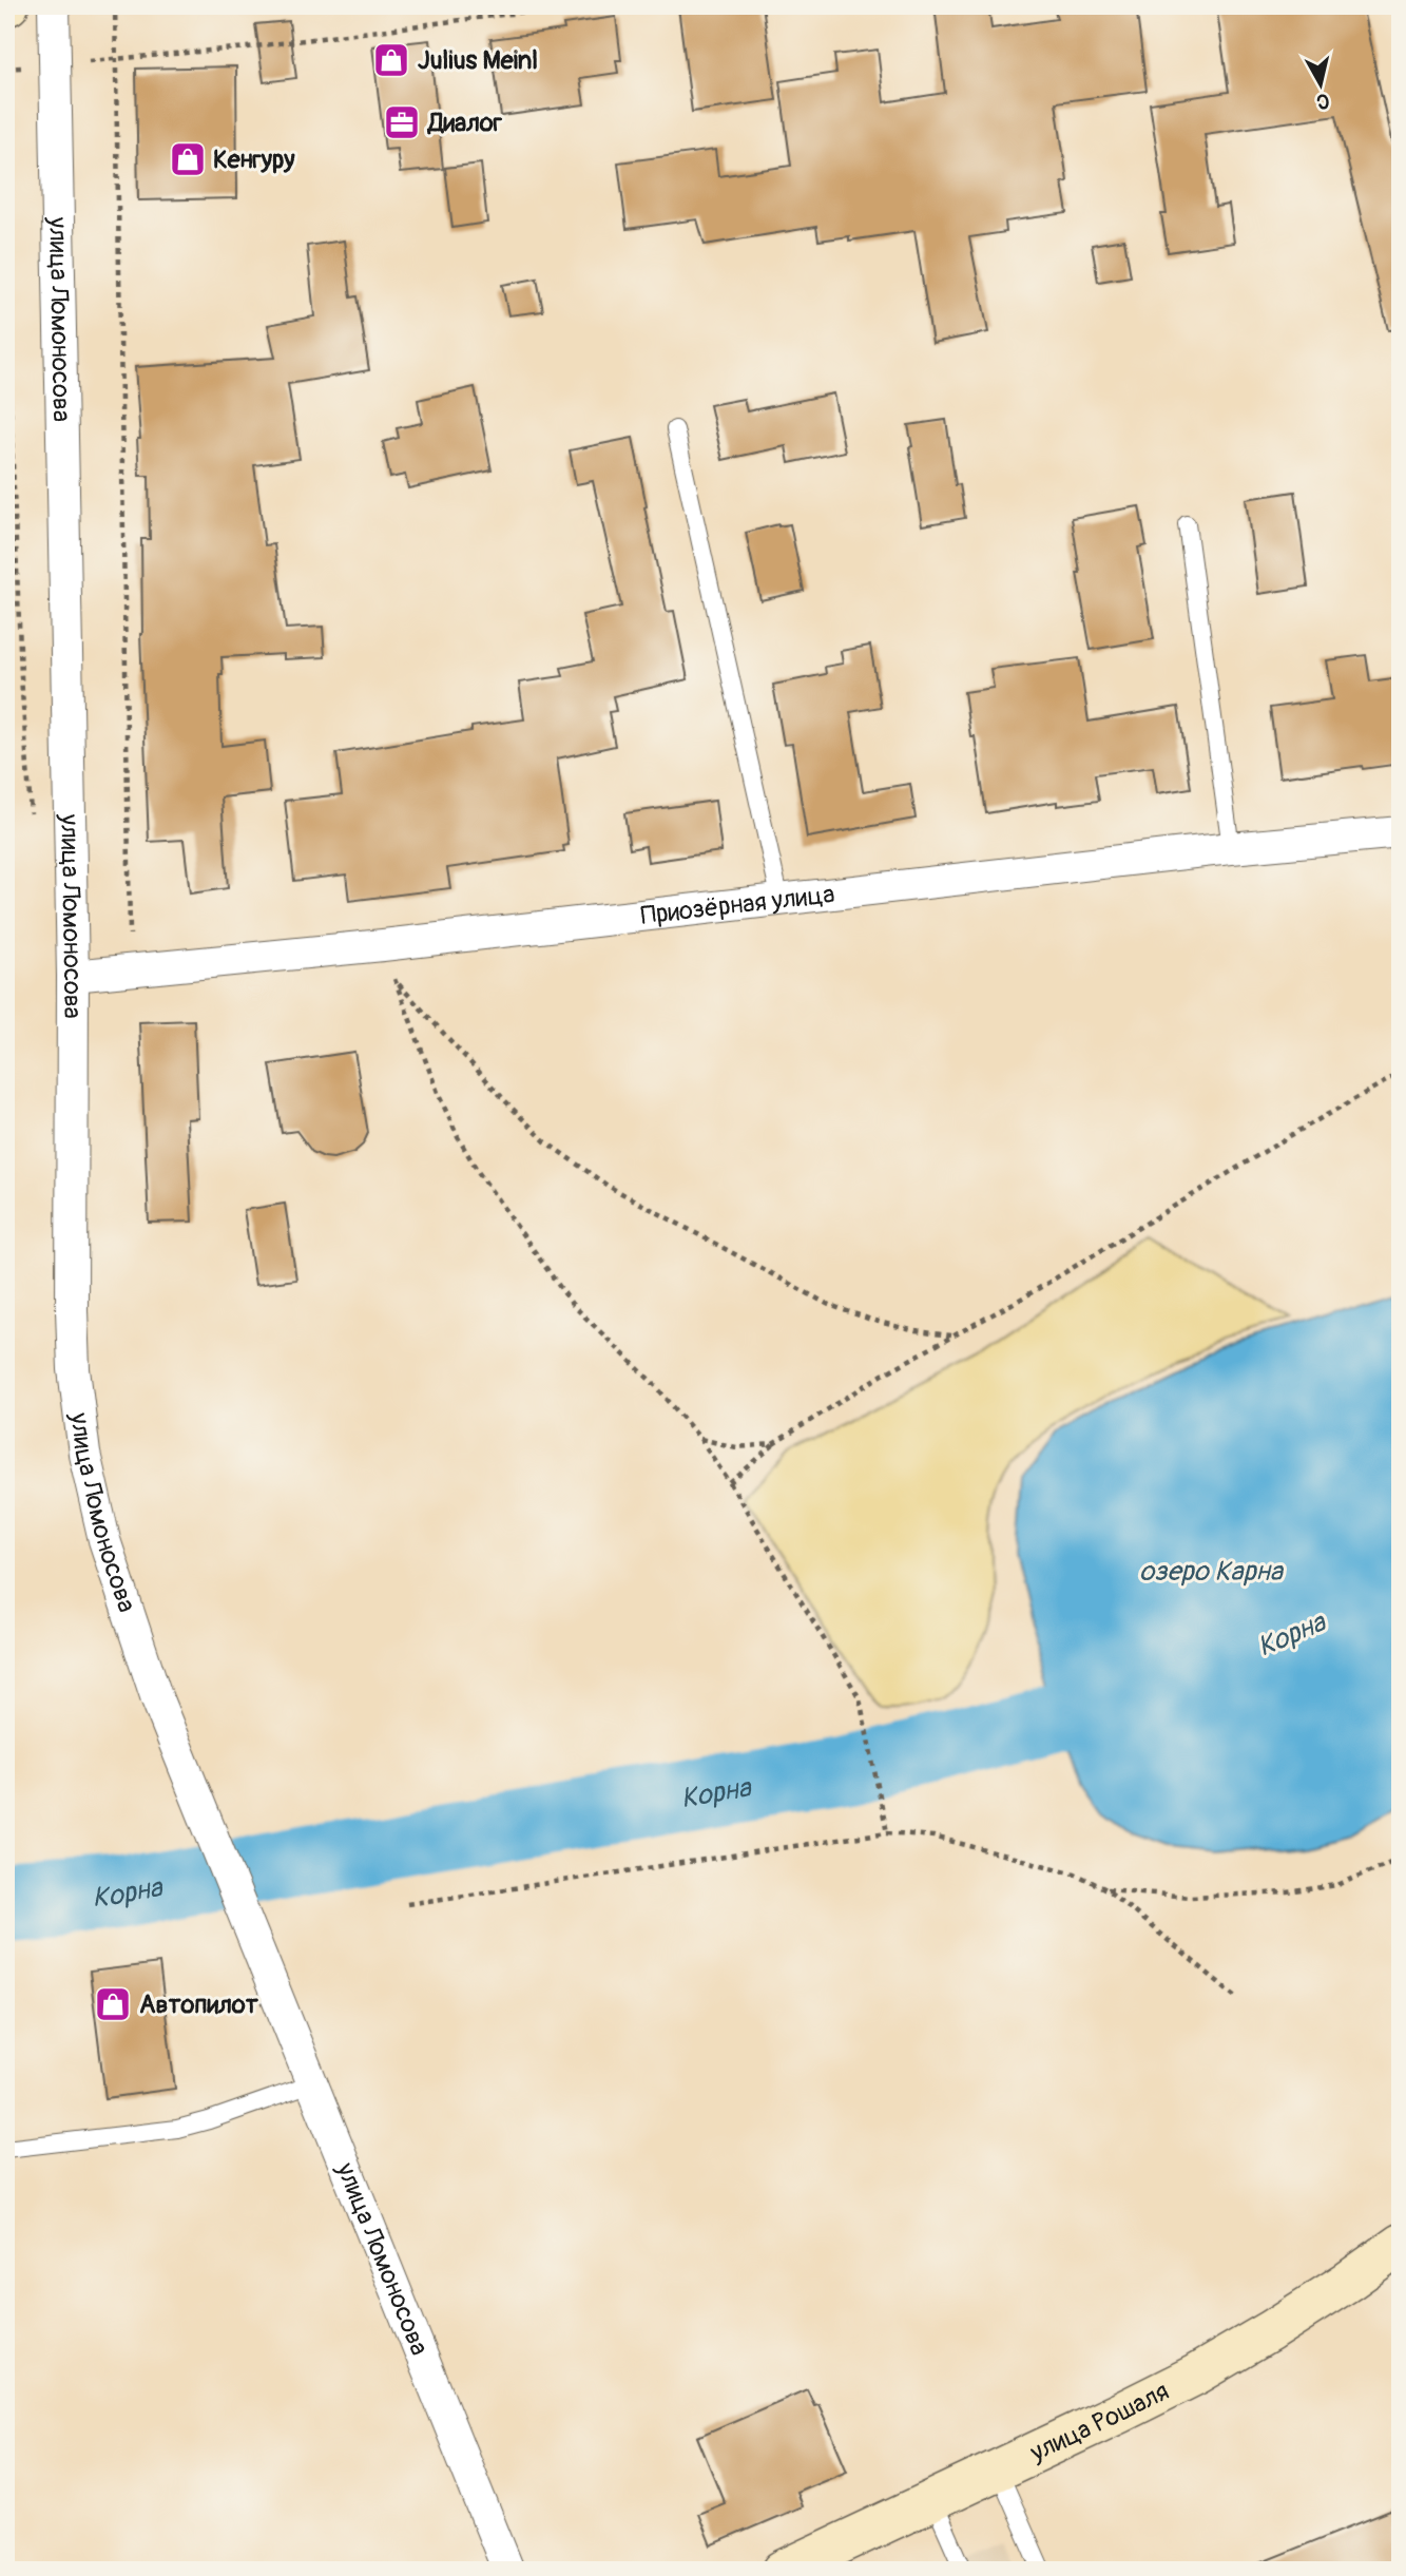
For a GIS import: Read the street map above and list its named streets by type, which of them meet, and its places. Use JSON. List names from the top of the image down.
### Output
{
  "streets": {
    "main road": ["улица Рошаля"],
    "street": ["улица Ломоносова", "Приозёрная улица"]
  },
  "crossings": [
    ["улица Ломоносова", "Приозёрная улица"]
  ],
  "water": ["озеро Карна", "Корна"],
  "places": {
    "shop": ["Julius Meinl", "Кенгуру", "Автопилот"],
    "office": ["Диалог"]
  },
  "north": "bottom"
}
